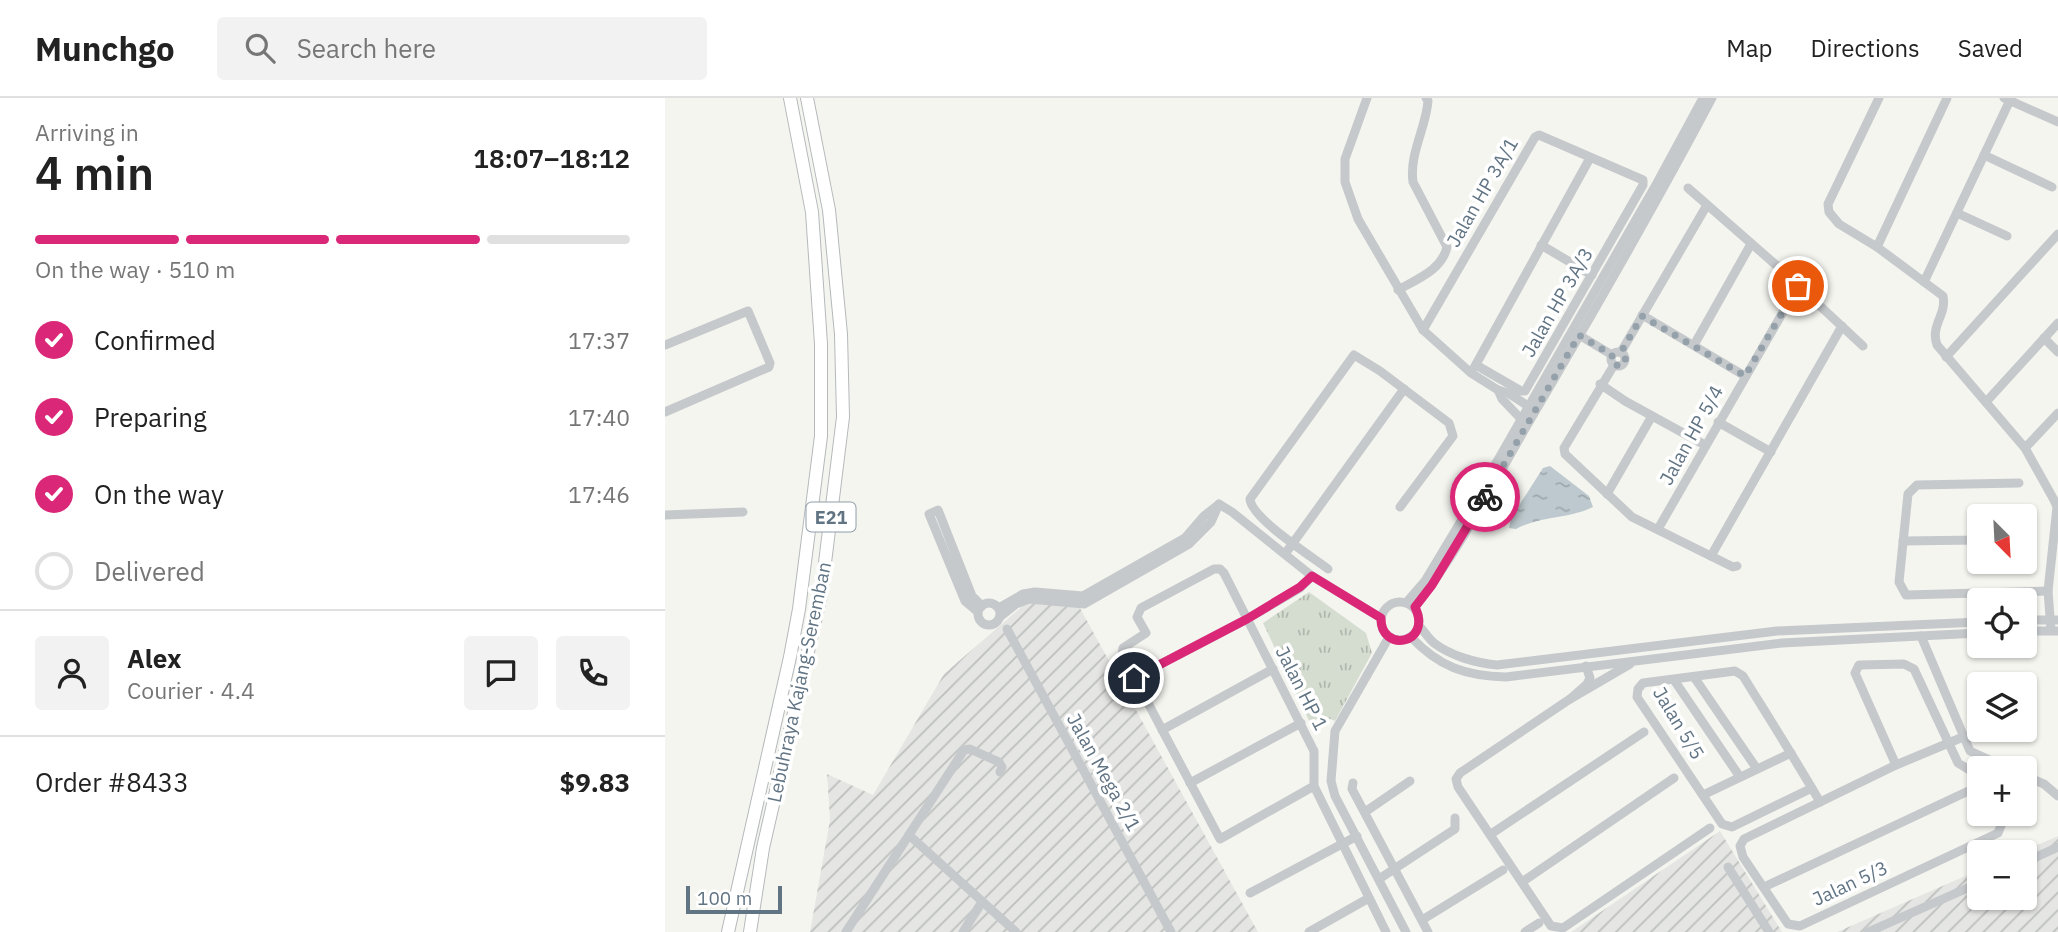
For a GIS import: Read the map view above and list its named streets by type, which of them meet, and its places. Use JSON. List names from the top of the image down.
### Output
{
  "streets": {
    "highway": ["E21", "Lebuhraya Kajang-Seremban"],
    "street": [
      "Jalan HP 3A/1",
      "Jalan HP 3A/3",
      "Jalan HP 5/4",
      "Jalan HP 1",
      "Jalan 5/5",
      "Jalan Mega 2/1",
      "Jalan 5/3"
    ]
  },
  "crossings": [
    ["Jalan HP 3A/1", "Jalan HP 3A/3"],
    ["Jalan 5/5", "Jalan 5/3"]
  ],
  "scale_bar": "100 m",
  "north": "bottom right",
  "page": {
    "header": "Munchgo",
    "search": "Search here",
    "nav": ["Map", "Directions", "Saved"],
    "heading": ["4 min", "Arriving in", "18:07–18:12"],
    "panel": [
      "Alex",
      "Courier · 4.4",
      "Order #8433",
      "$9.83"
    ],
    "bar": "On the way · 510 m",
    "list": [
      ["Confirmed", "17:37"],
      ["Preparing", "17:40"],
      ["On the way", "17:46"],
      "Delivered"
    ],
    "map_buttons": ["+", "−"],
    "scale": "100 m"
  }
}
